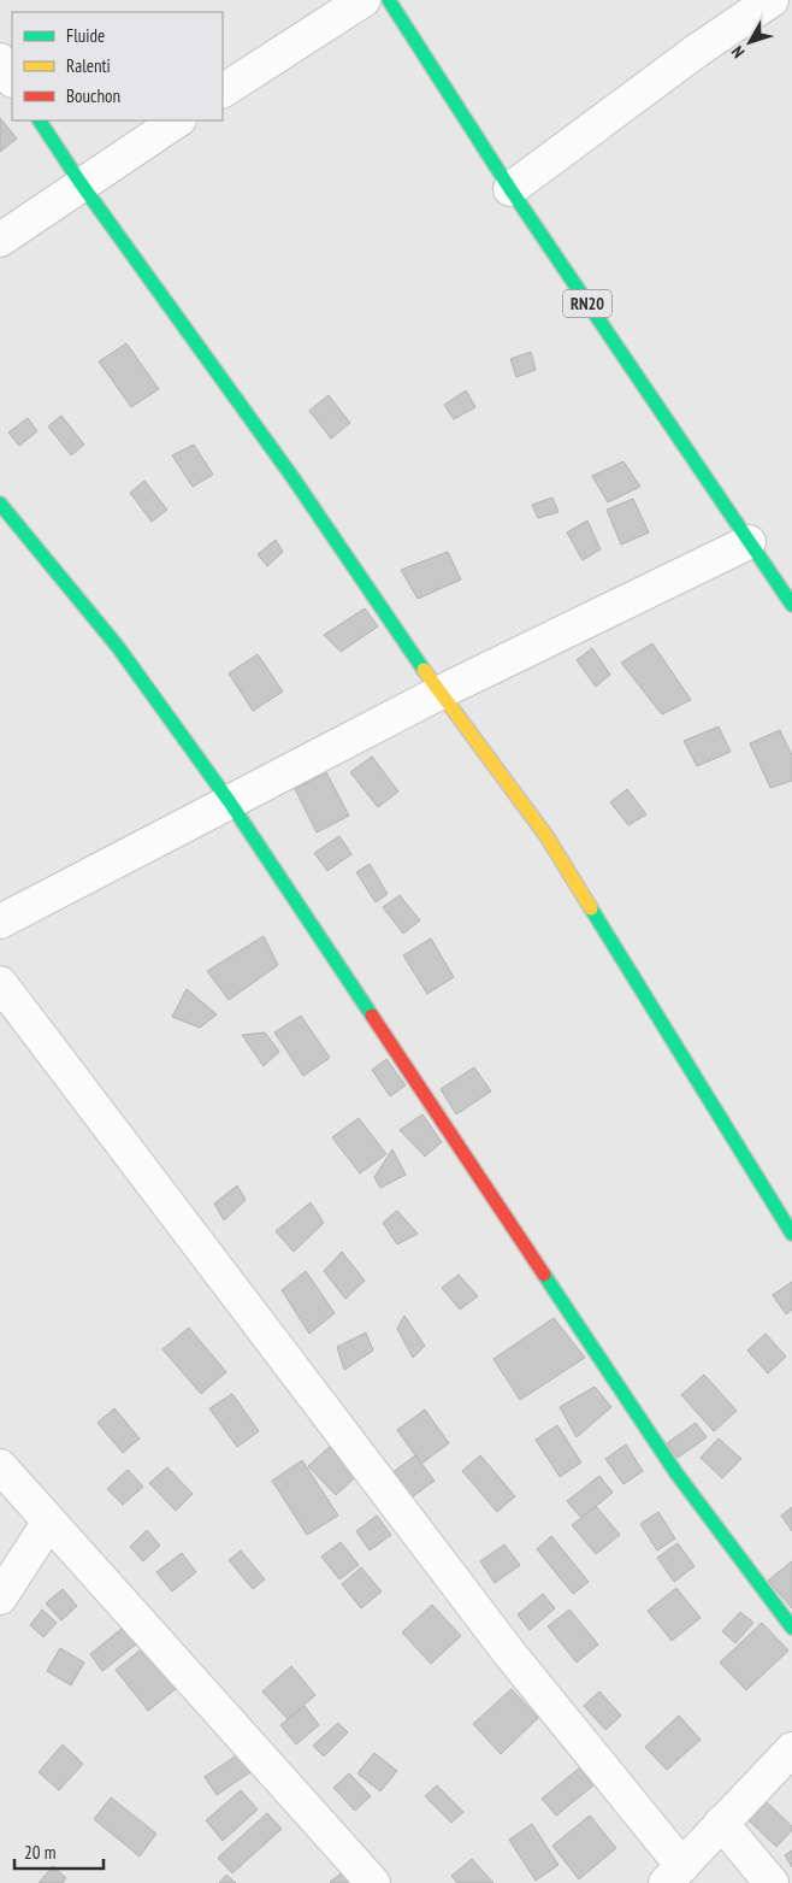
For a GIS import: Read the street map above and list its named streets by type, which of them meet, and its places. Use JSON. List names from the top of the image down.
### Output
{
  "streets": {
    "street": ["RN20"]
  },
  "legend": ["Fluide", "Ralenti", "Bouchon"],
  "scale_bar": "20 m",
  "north": "bottom left"
}
